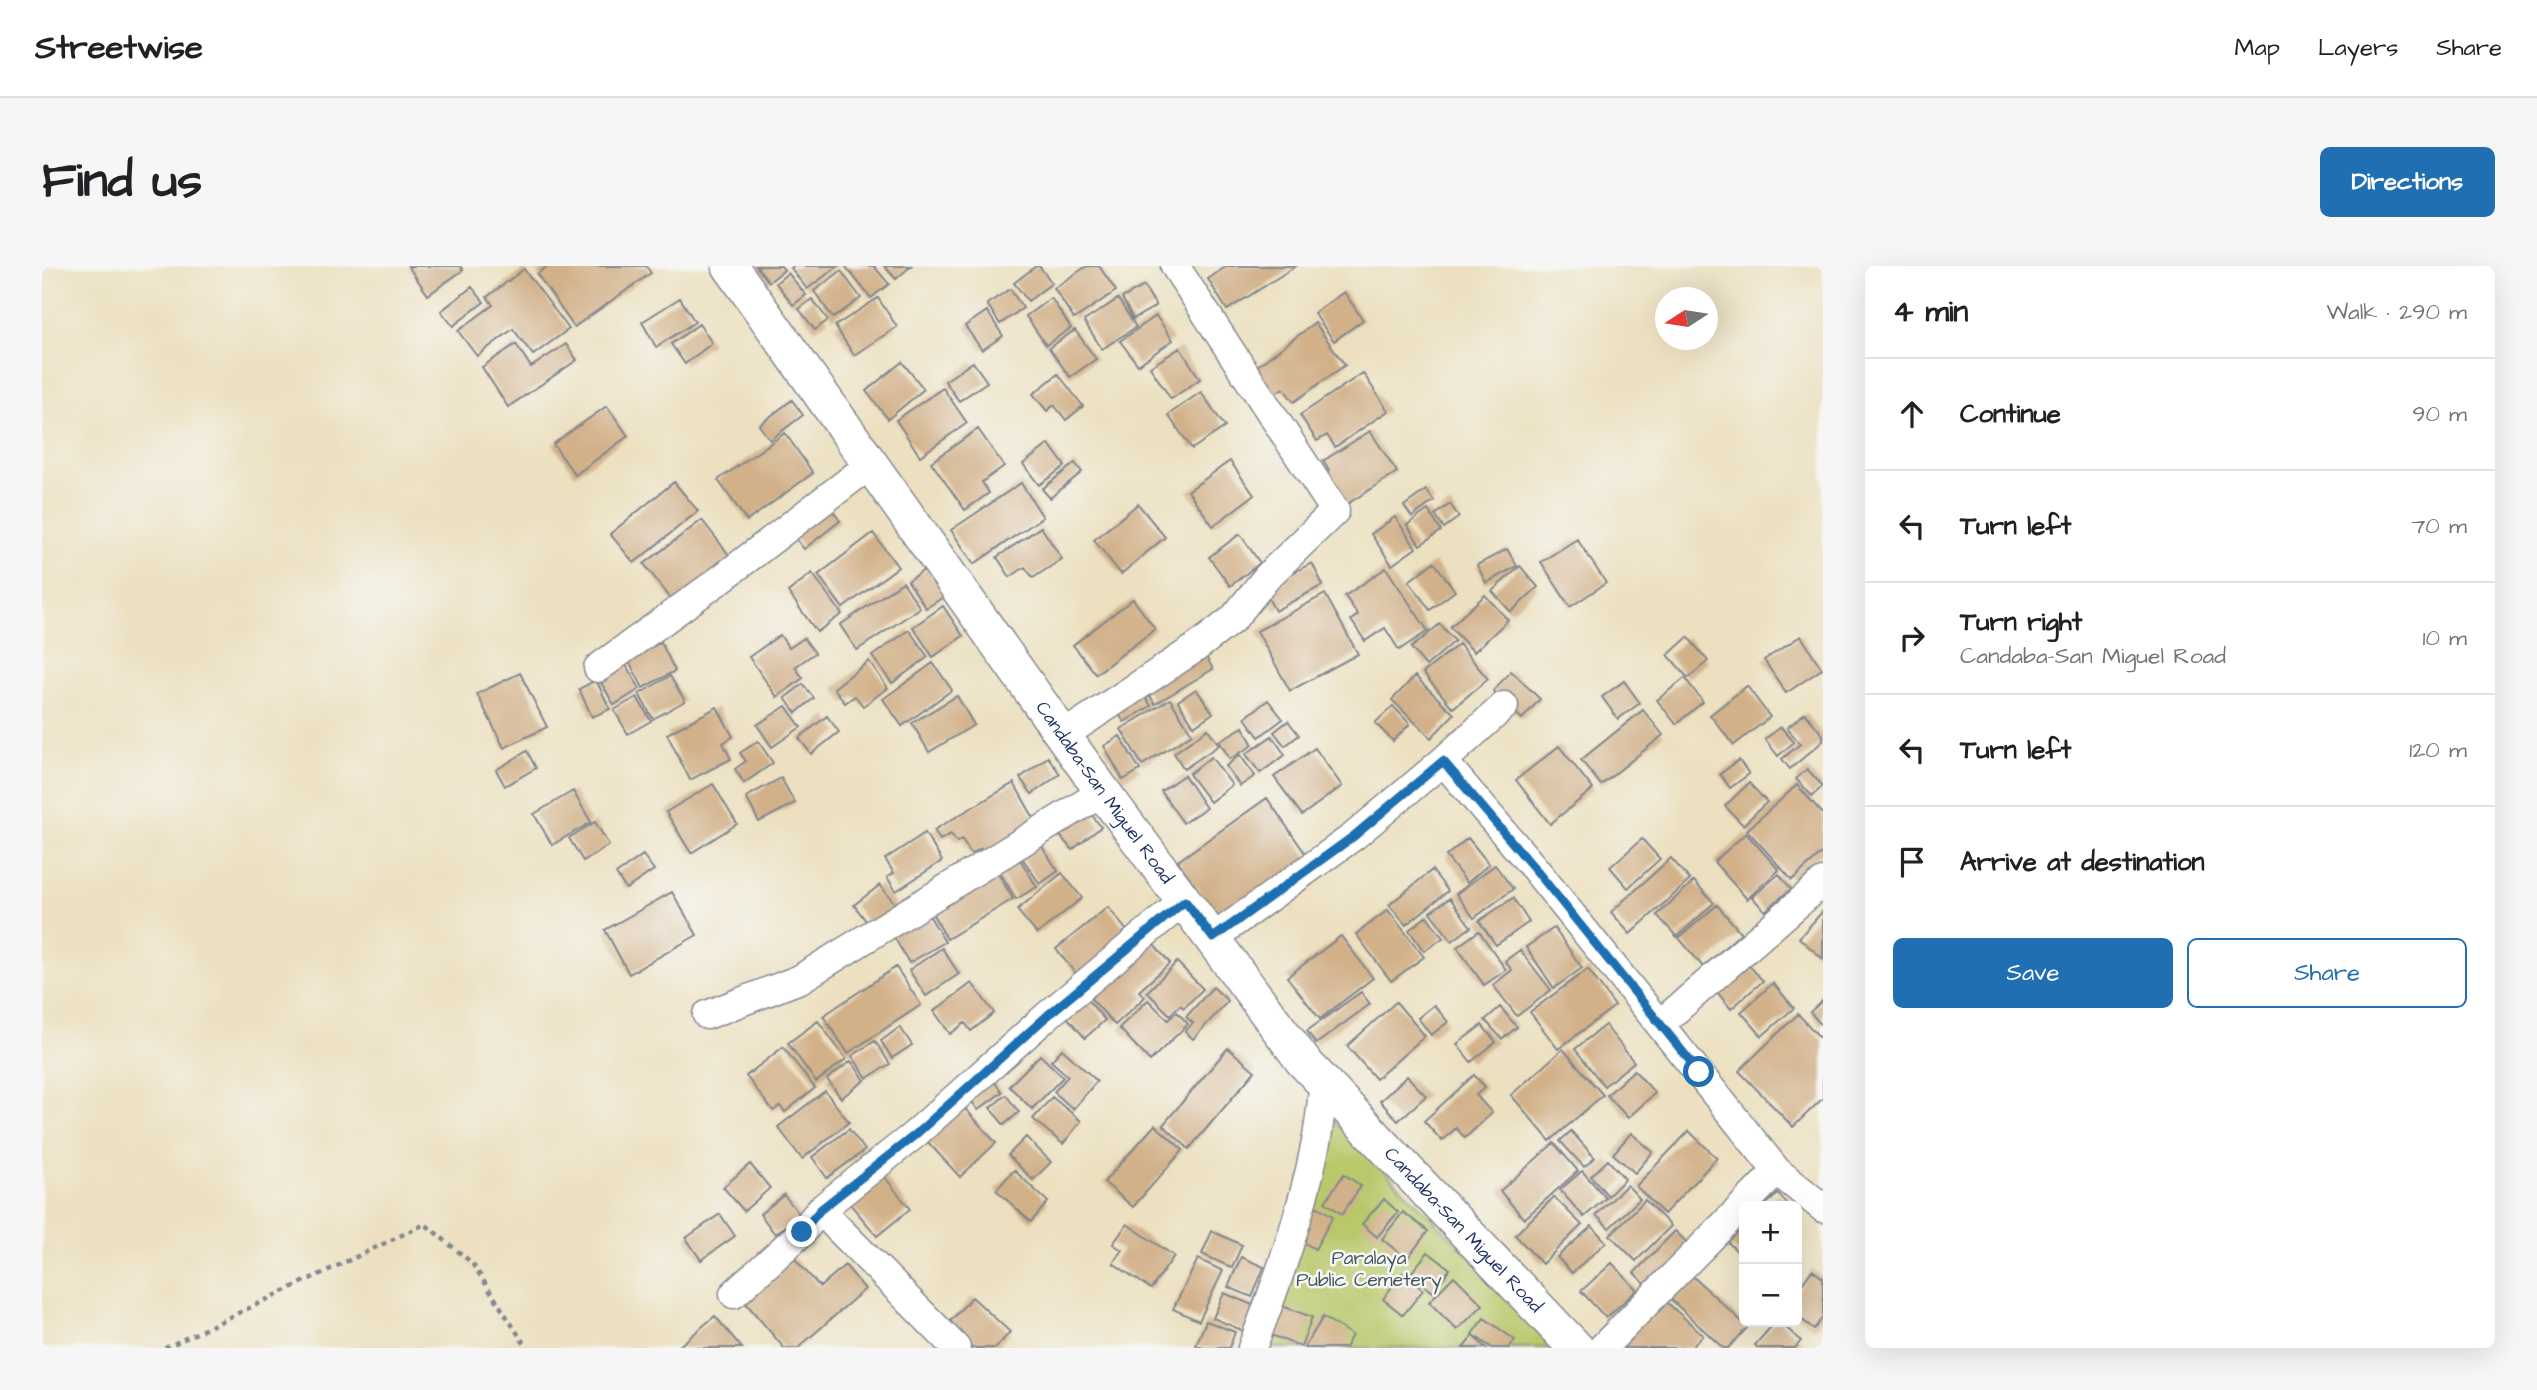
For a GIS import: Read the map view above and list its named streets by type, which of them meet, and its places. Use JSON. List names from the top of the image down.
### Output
{
  "streets": {
    "main road": ["Candaba-San Miguel Road"]
  },
  "parks": ["Paralaya Public Cemetery"],
  "north": "left",
  "page": {
    "header": "Streetwise",
    "nav": ["Map", "Layers", "Share"],
    "buttons": [
      "Directions",
      ["Save", "Share"]
    ],
    "title": "Find us",
    "heading": ["4 min", "Walk · 290 m"],
    "list": [
      ["Continue", "90 m"],
      ["Turn left", "70 m"],
      ["Turn right", "Candaba-San Miguel Road", "10 m"],
      ["Turn left", "120 m"],
      "Arrive at destination"
    ],
    "map_buttons": ["+", "−"]
  }
}
